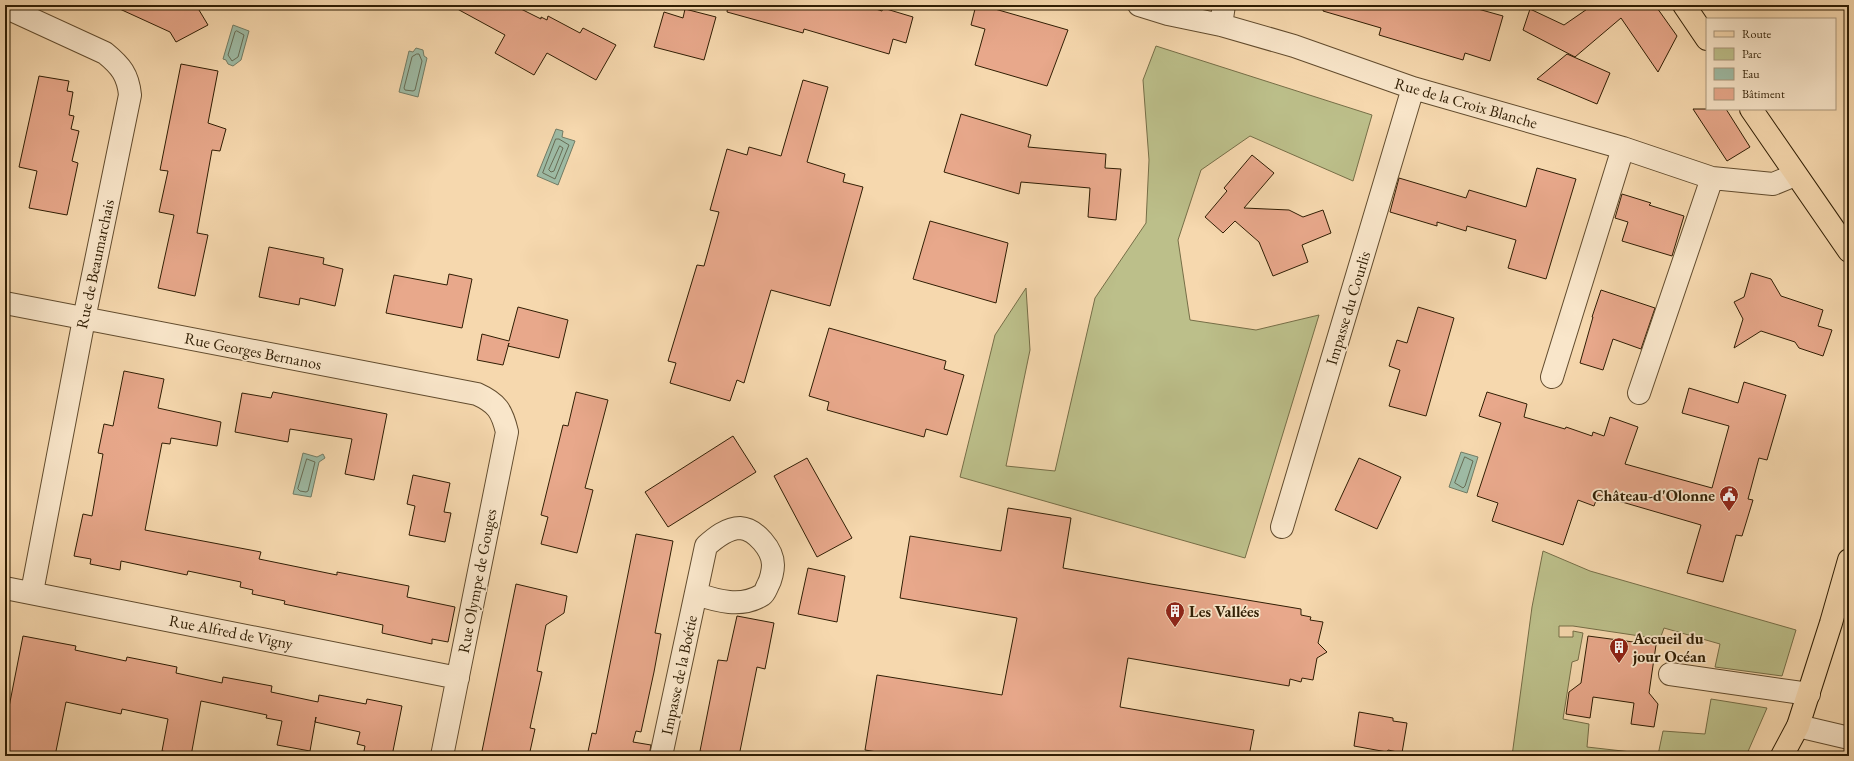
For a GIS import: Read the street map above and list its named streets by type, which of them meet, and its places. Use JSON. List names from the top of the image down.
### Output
{
  "streets": {
    "street": [
      "Rue de la Croix Blanche",
      "Rue de Beaumarchais",
      "Impasse du Courlis",
      "Rue Georges Bernanos",
      "Rue Olympe de Gouges",
      "Rue Alfred de Vigny",
      "Impasse de la Boétie"
    ]
  },
  "crossings": [
    ["Rue de la Croix Blanche", "Impasse du Courlis"],
    ["Rue de Beaumarchais", "Rue Georges Bernanos"],
    ["Rue de Beaumarchais", "Rue Alfred de Vigny"],
    ["Rue Georges Bernanos", "Rue Olympe de Gouges"],
    ["Rue Olympe de Gouges", "Rue Alfred de Vigny"]
  ],
  "places": {
    "public building": ["Château-d'Olonne"],
    "building": ["Les Vallées", "Accueil du jour Océan"]
  },
  "legend": [
    "Route",
    "Parc",
    "Eau",
    "Bâtiment"
  ]
}
